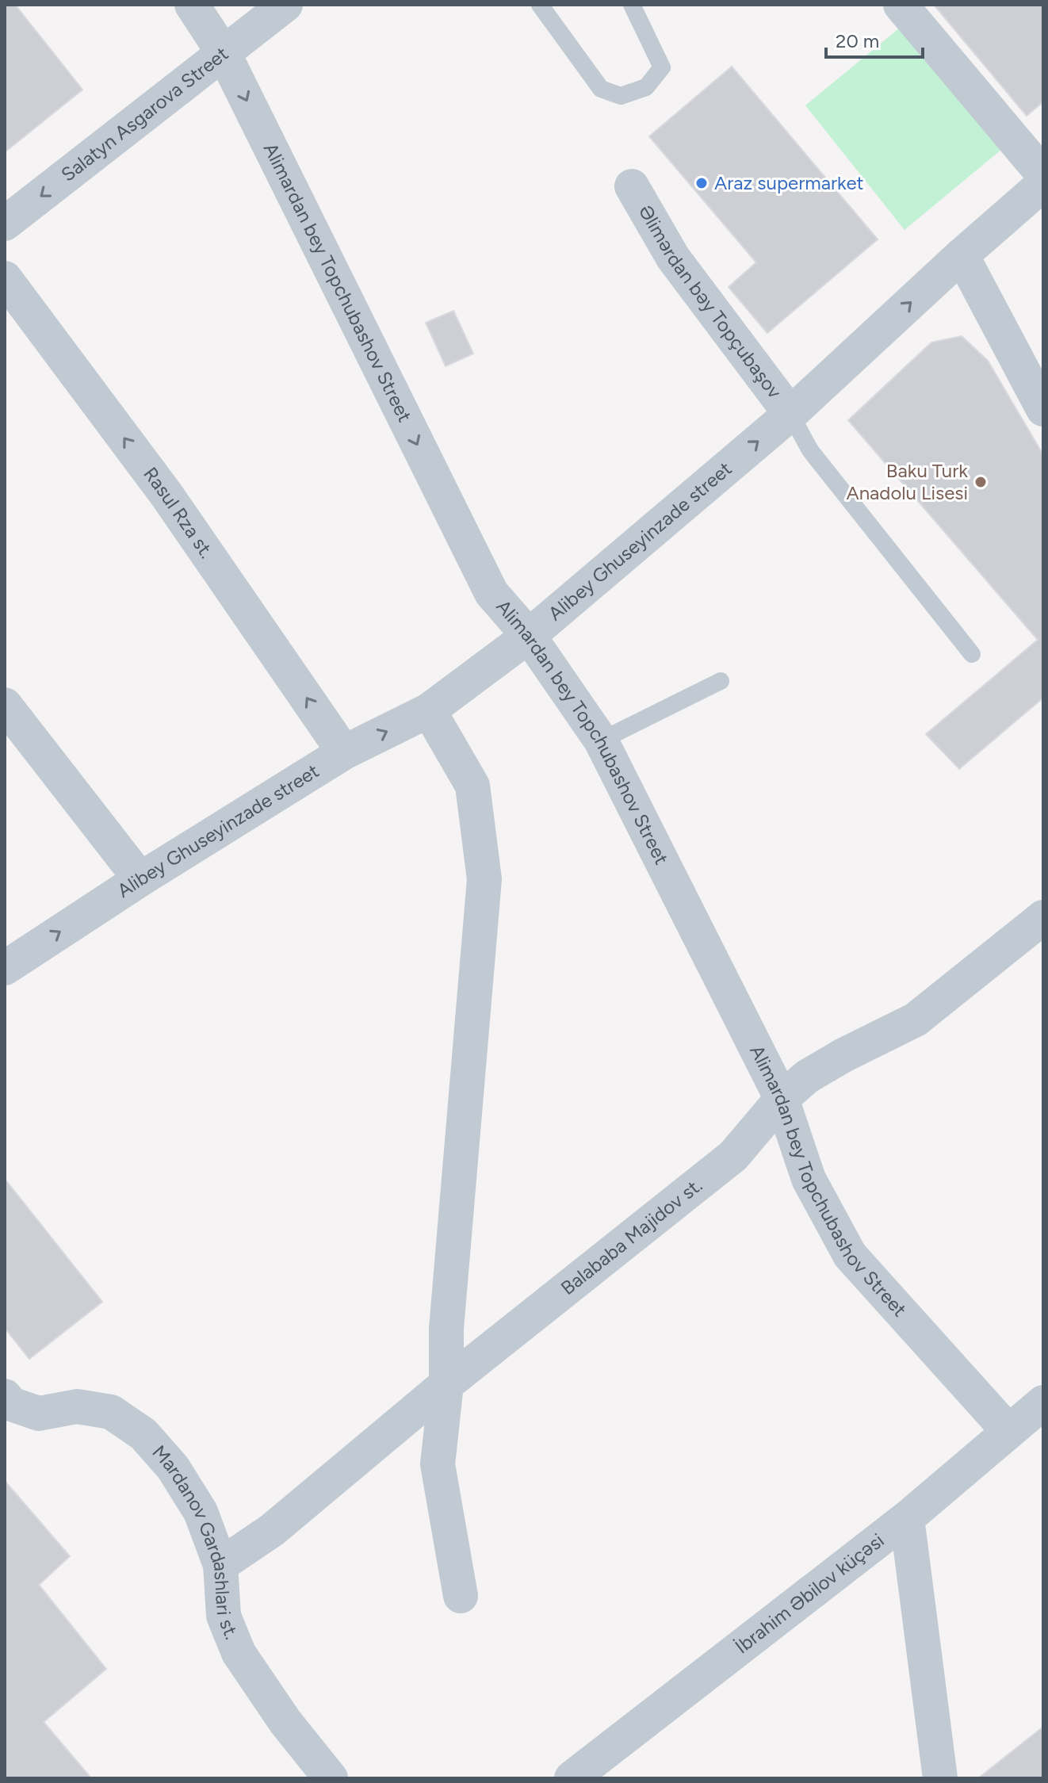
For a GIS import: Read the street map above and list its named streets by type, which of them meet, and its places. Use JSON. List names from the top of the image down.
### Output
{
  "streets": {
    "street": [
      "Salatyn Asgarova Street",
      "Alimardan bey Topchubashov Street",
      "Əlimərdan bəy Topçubaşov",
      "Rasul Rza st.",
      "Alibey Ghuseyinzade street",
      "Balababa Majidov st.",
      "Mardanov Gardashlari st.",
      "İbrahim Əbilov küçəsi"
    ]
  },
  "crossings": [
    ["Salatyn Asgarova Street", "Alimardan bey Topchubashov Street"],
    ["Alimardan bey Topchubashov Street", "Alibey Ghuseyinzade street"],
    ["Alimardan bey Topchubashov Street", "Balababa Majidov st."],
    ["Alimardan bey Topchubashov Street", "İbrahim Əbilov küçəsi"],
    ["Əlimərdan bəy Topçubaşov", "Alibey Ghuseyinzade street"],
    ["Rasul Rza st.", "Alibey Ghuseyinzade street"],
    ["Balababa Majidov st.", "Mardanov Gardashlari st."]
  ],
  "one_way": ["Salatyn Asgarova Street", "Alimardan bey Topchubashov Street", "Alibey Ghuseyinzade street"],
  "places": ["Araz supermarket", "Baku Turk Anadolu Lisesi"],
  "scale_bar": "20 m"
}
